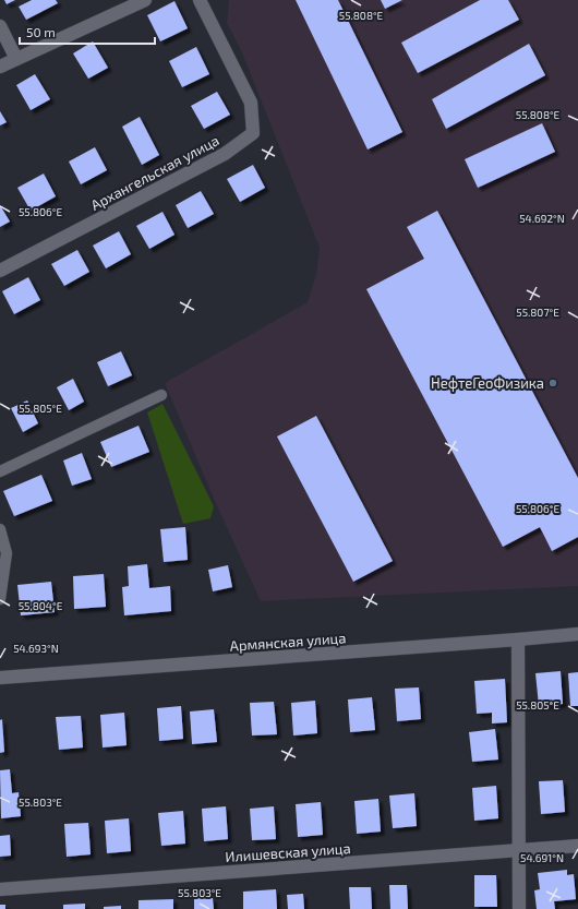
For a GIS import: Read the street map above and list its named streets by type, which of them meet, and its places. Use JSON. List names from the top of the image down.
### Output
{
  "streets": {
    "street": ["Архангельская улица", "Армянская улица", "Илишевская улица"]
  },
  "places": ["НефтеГеоФизика"],
  "scale_bar": "50 m",
  "coordinates": [
    "55.808°E",
    "55.806°E",
    "54.692°N",
    "55.807°E",
    "55.805°E",
    "55.804°E",
    "54.693°N",
    "55.803°E",
    "54.691°N"
  ]
}
